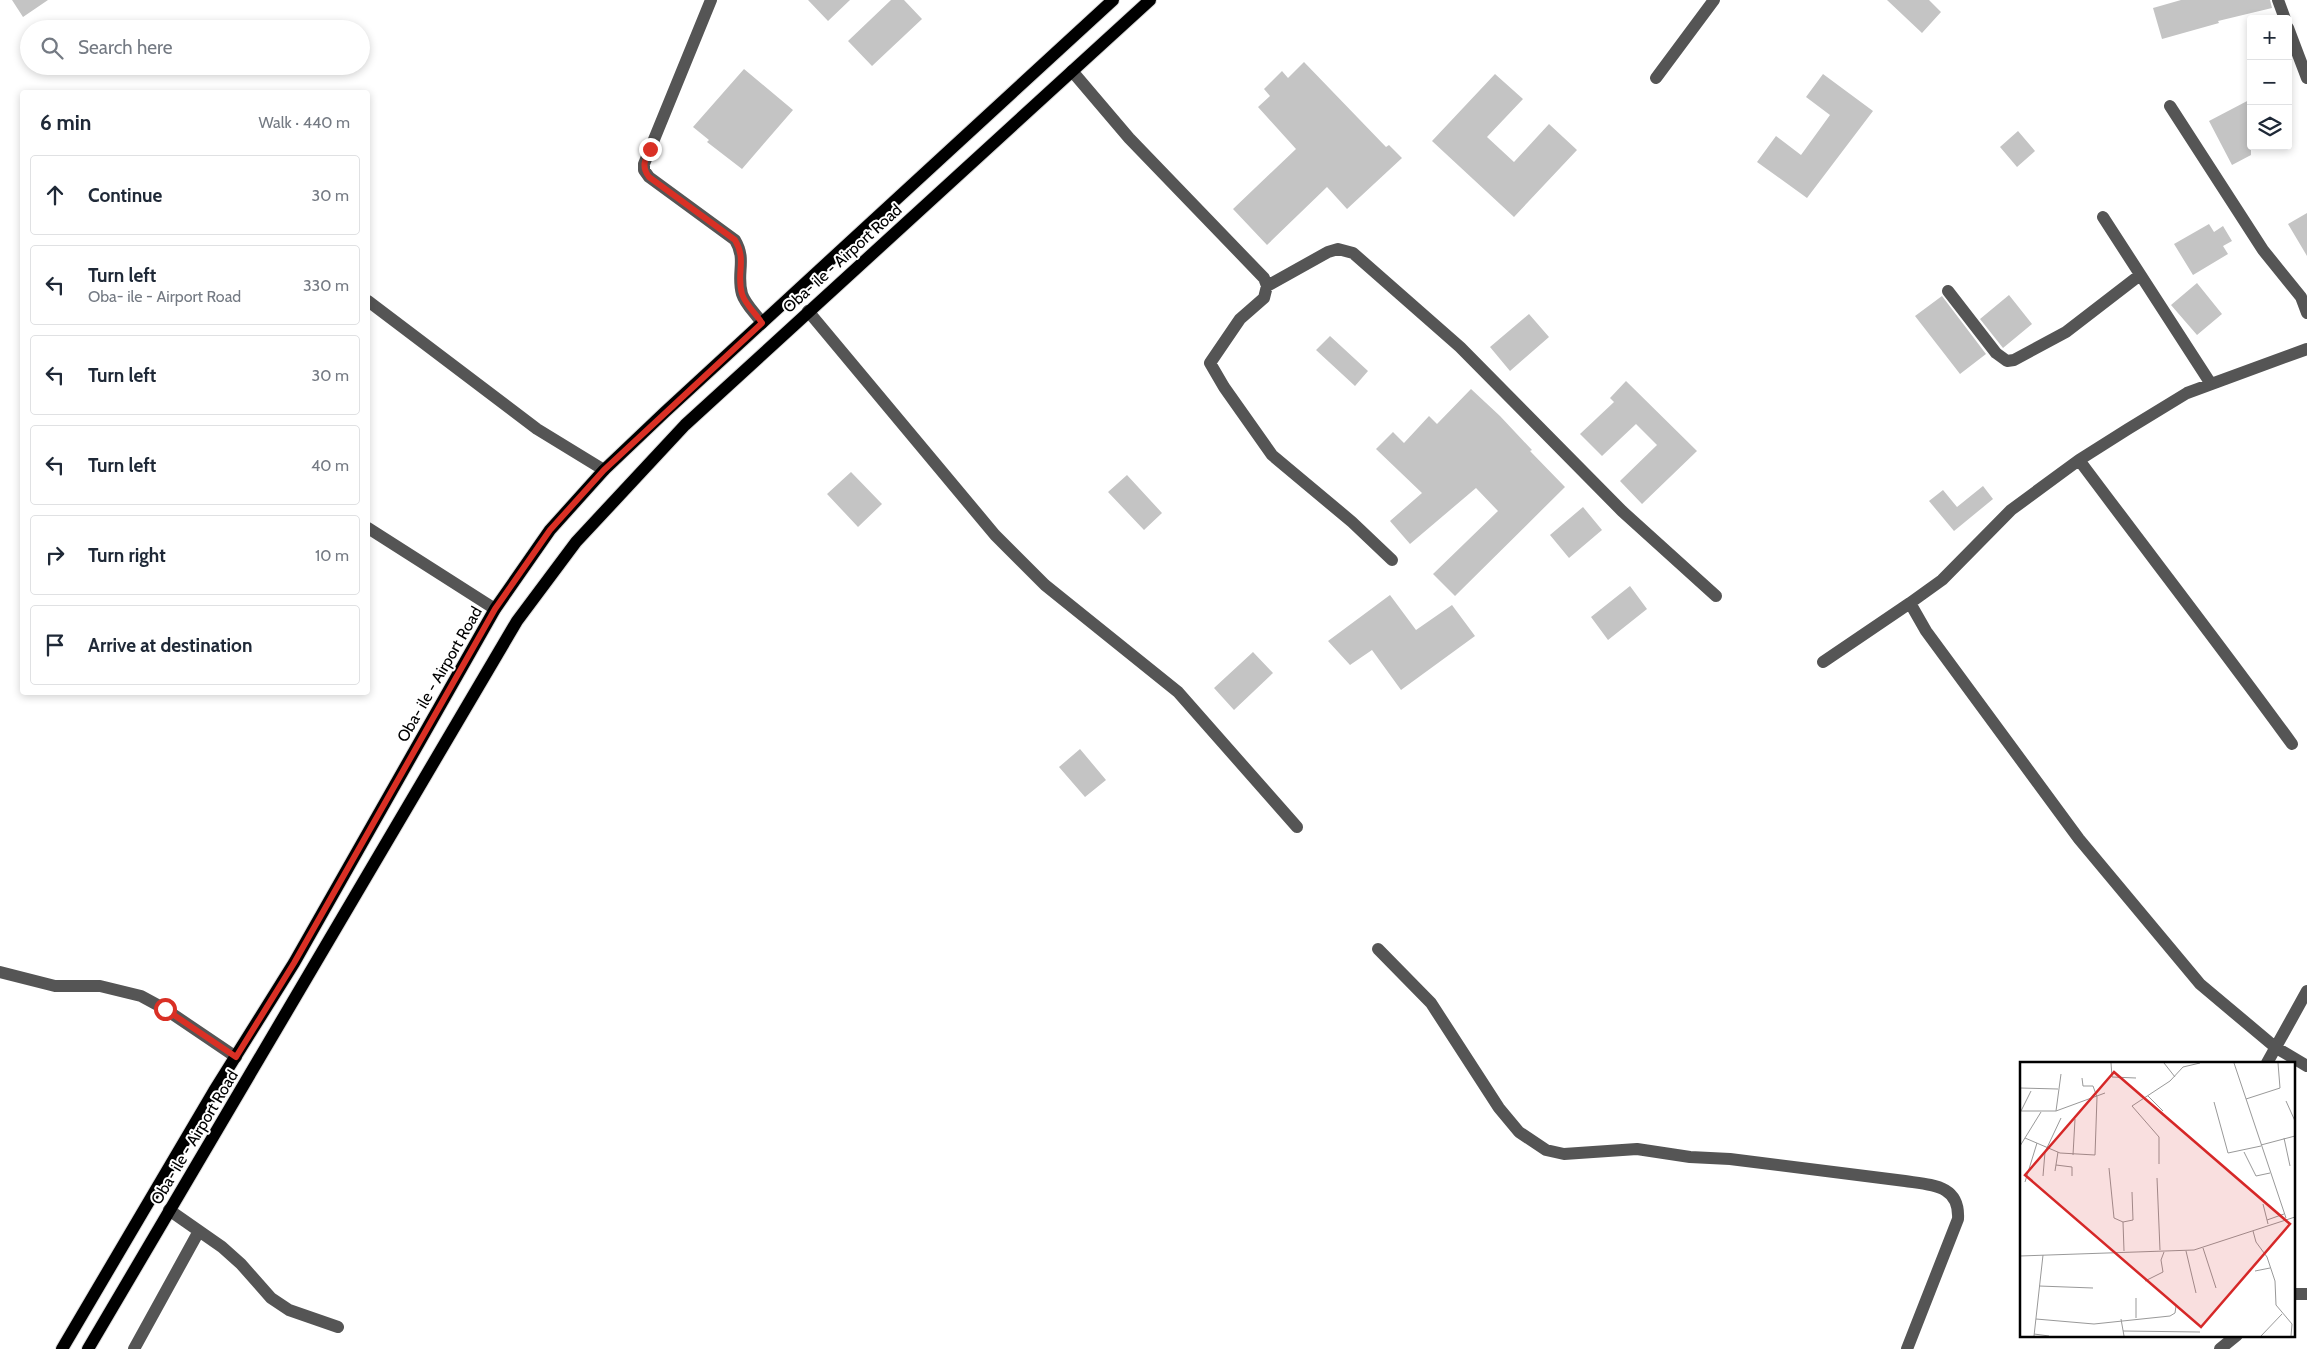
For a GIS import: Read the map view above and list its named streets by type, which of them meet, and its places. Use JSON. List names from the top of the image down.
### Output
{
  "streets": {
    "main road": ["Oba- ile - Airport Road"]
  },
  "page": {
    "map_buttons": ["+", "−"],
    "search": "Search here",
    "heading": ["6 min", "Walk · 440 m"],
    "list": [
      ["Continue", "30 m"],
      ["Turn left", "Oba- ile - Airport Road", "330 m"],
      ["Turn left", "30 m"],
      ["Turn left", "40 m"],
      ["Turn right", "10 m"],
      "Arrive at destination"
    ]
  }
}
